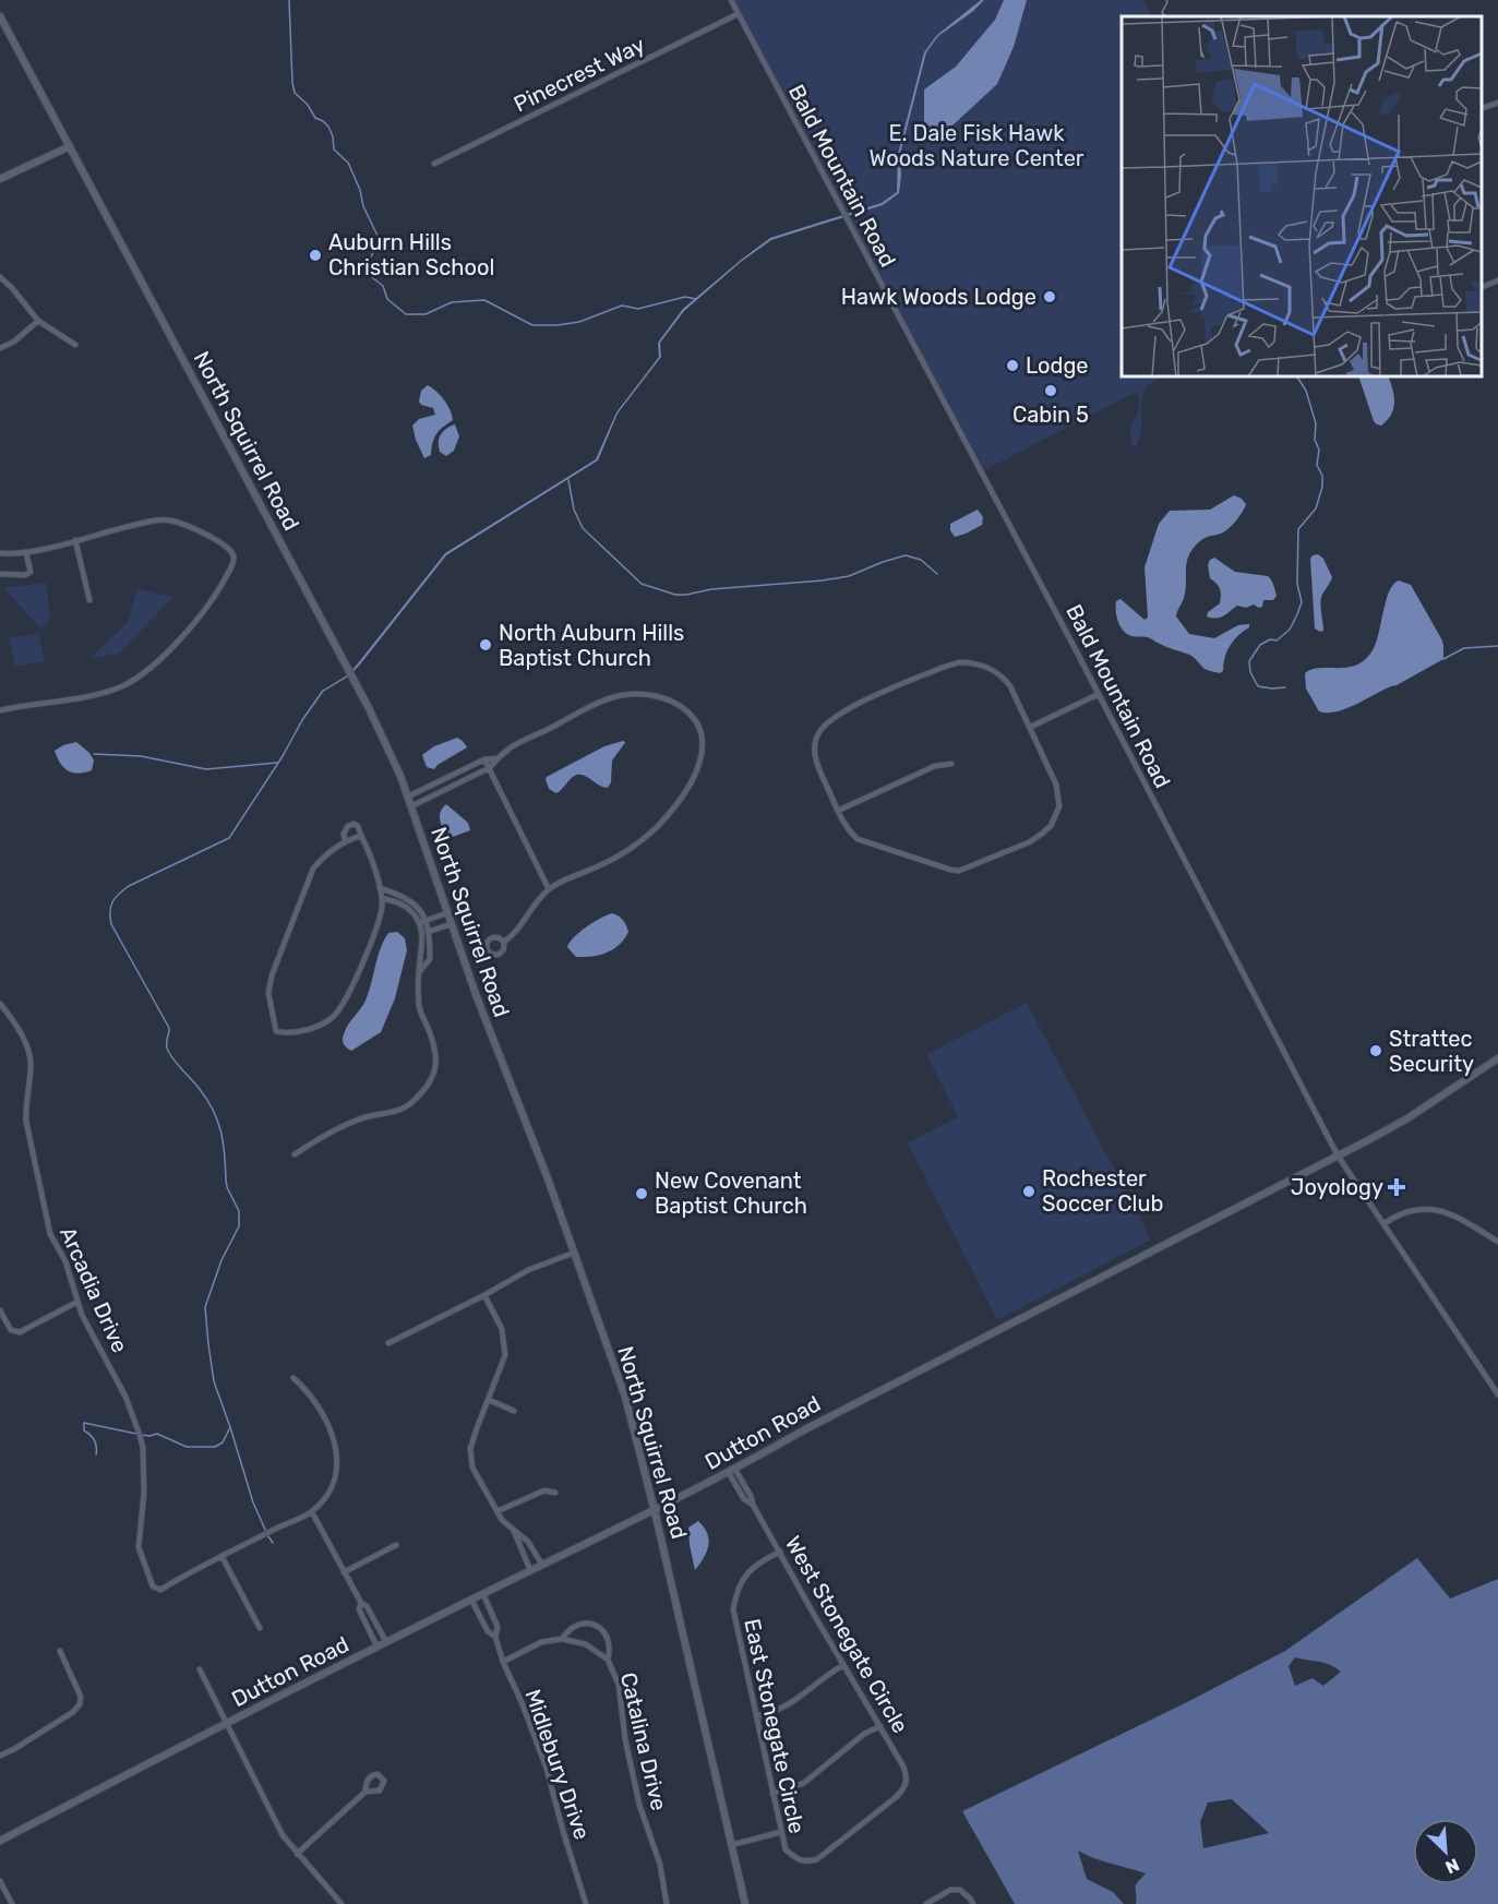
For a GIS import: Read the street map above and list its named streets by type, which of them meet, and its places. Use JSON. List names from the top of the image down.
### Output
{
  "streets": {
    "street": [
      "Pinecrest Way",
      "Bald Mountain Road",
      "North Squirrel Road",
      "Arcadia Drive",
      "Dutton Road",
      "West Stonegate Circle",
      "East Stonegate Circle",
      "Catalina Drive",
      "Midlebury Drive"
    ]
  },
  "crossings": [
    ["Pinecrest Way", "Bald Mountain Road"],
    ["Bald Mountain Road", "Dutton Road"],
    ["North Squirrel Road", "Dutton Road"],
    ["Dutton Road", "West Stonegate Circle"],
    ["Dutton Road", "Midlebury Drive"],
    ["West Stonegate Circle", "East Stonegate Circle"]
  ],
  "parks": ["E. Dale Fisk Hawk Woods Nature Center"],
  "places": {
    "other": [
      "Auburn Hills Christian School",
      "Hawk Woods Lodge",
      "Lodge",
      "Cabin 5",
      "North Auburn Hills Baptist Church",
      "Strattec Security",
      "Rochester Soccer Club",
      "New Covenant Baptist Church"
    ],
    "health": ["Joyology"]
  },
  "north": "bottom right"
}
